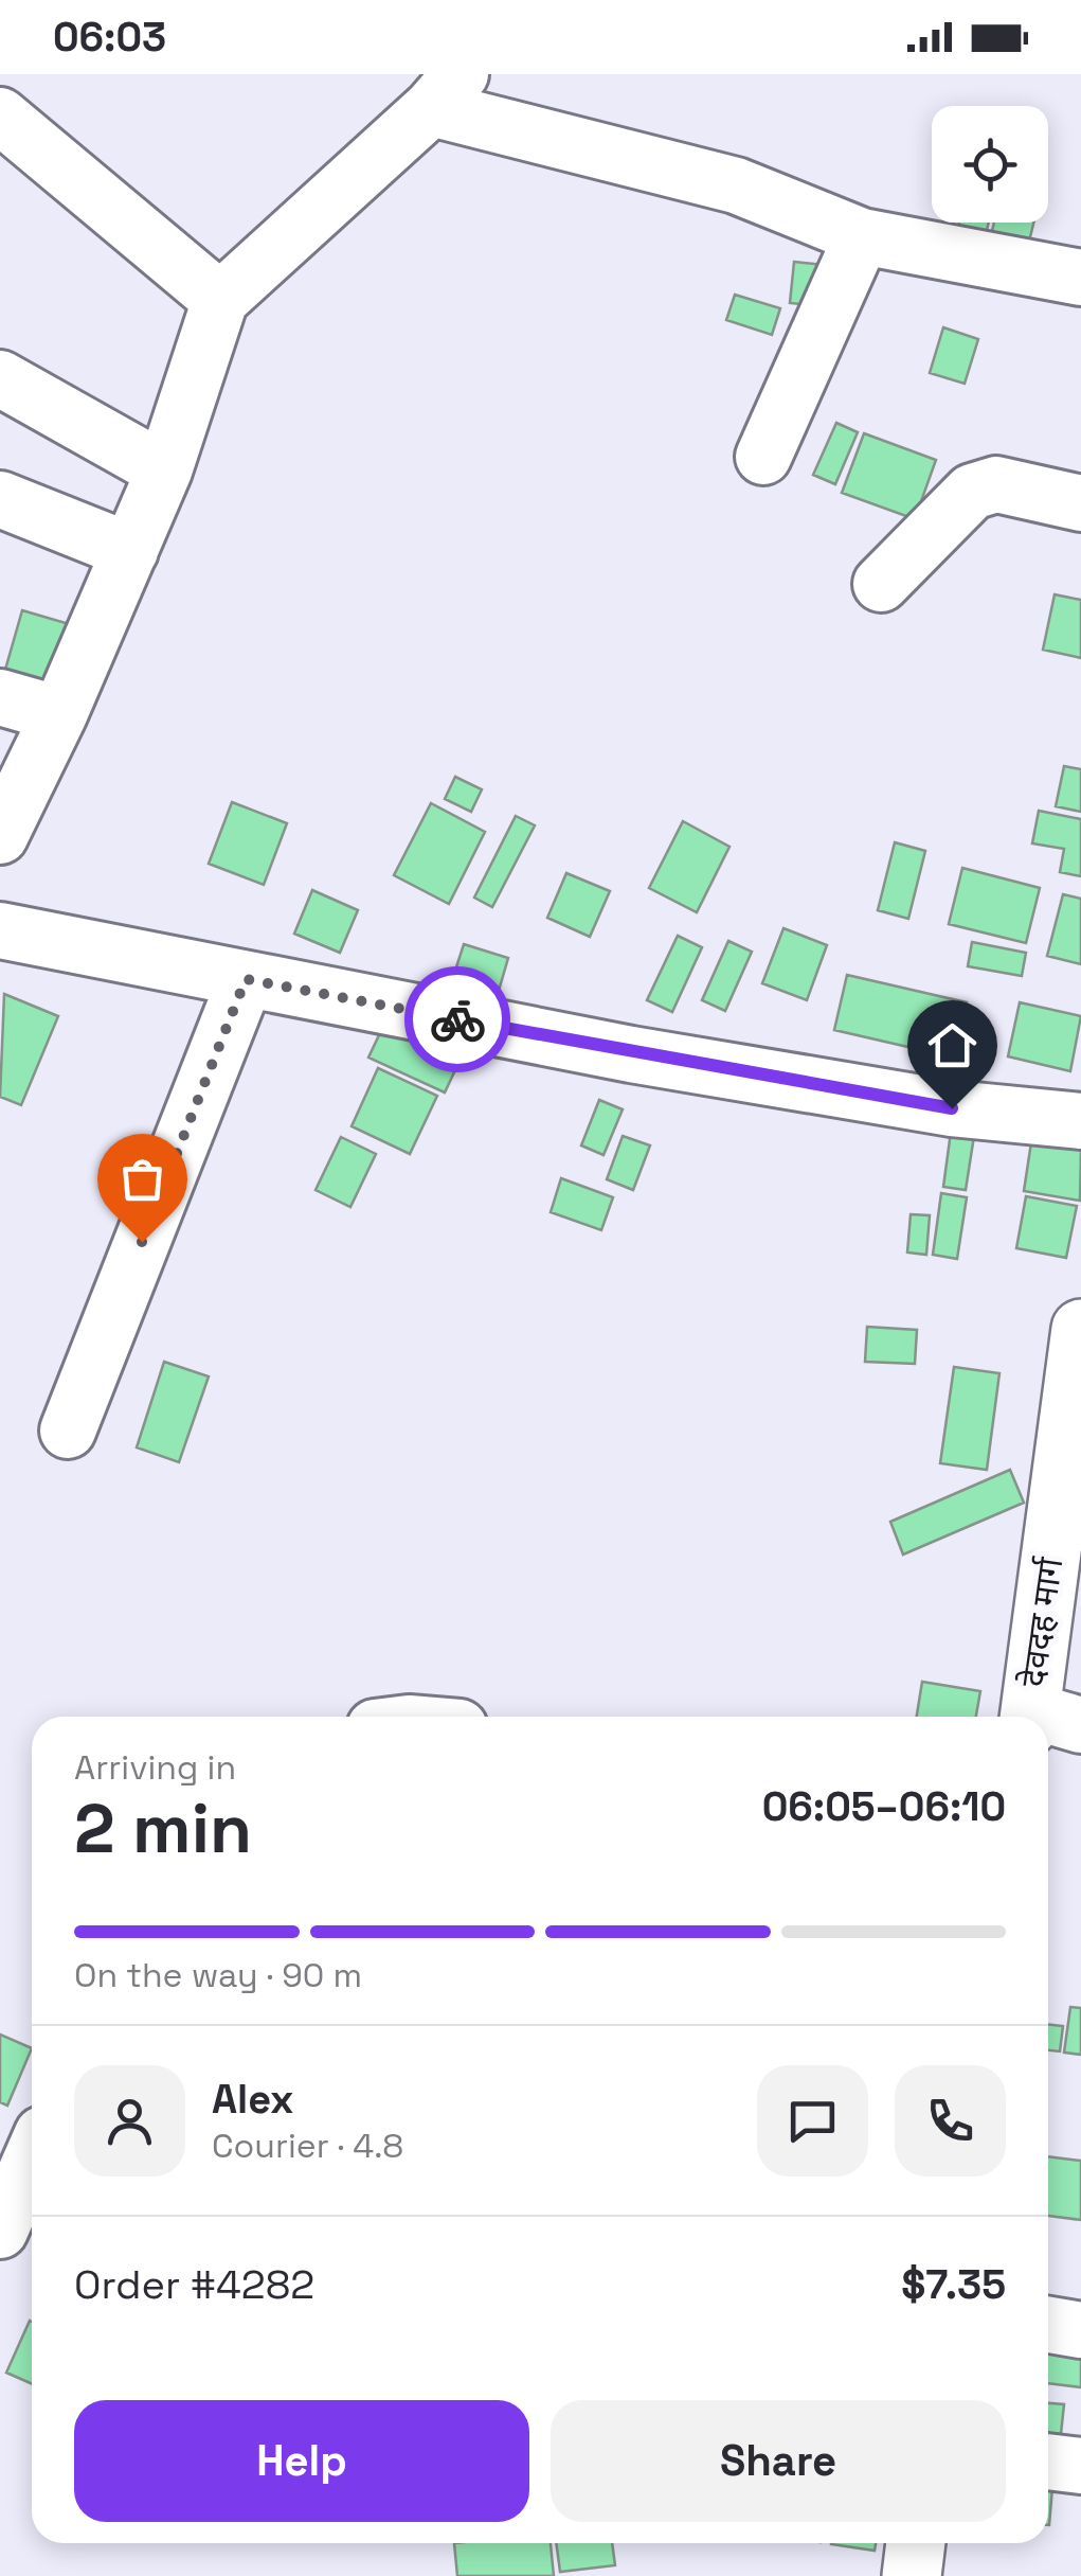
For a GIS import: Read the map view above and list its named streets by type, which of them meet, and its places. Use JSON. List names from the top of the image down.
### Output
{
  "streets": {
    "main road": ["देवदह मार्ग"]
  },
  "page": {
    "status": "06:03",
    "heading": ["2 min", "Arriving in", "06:05–06:10"],
    "panel": [
      "Alex",
      "Courier · 4.8",
      "Order #4282",
      "$7.35"
    ],
    "bar": "On the way · 90 m",
    "buttons": ["Help", "Share"]
  }
}
